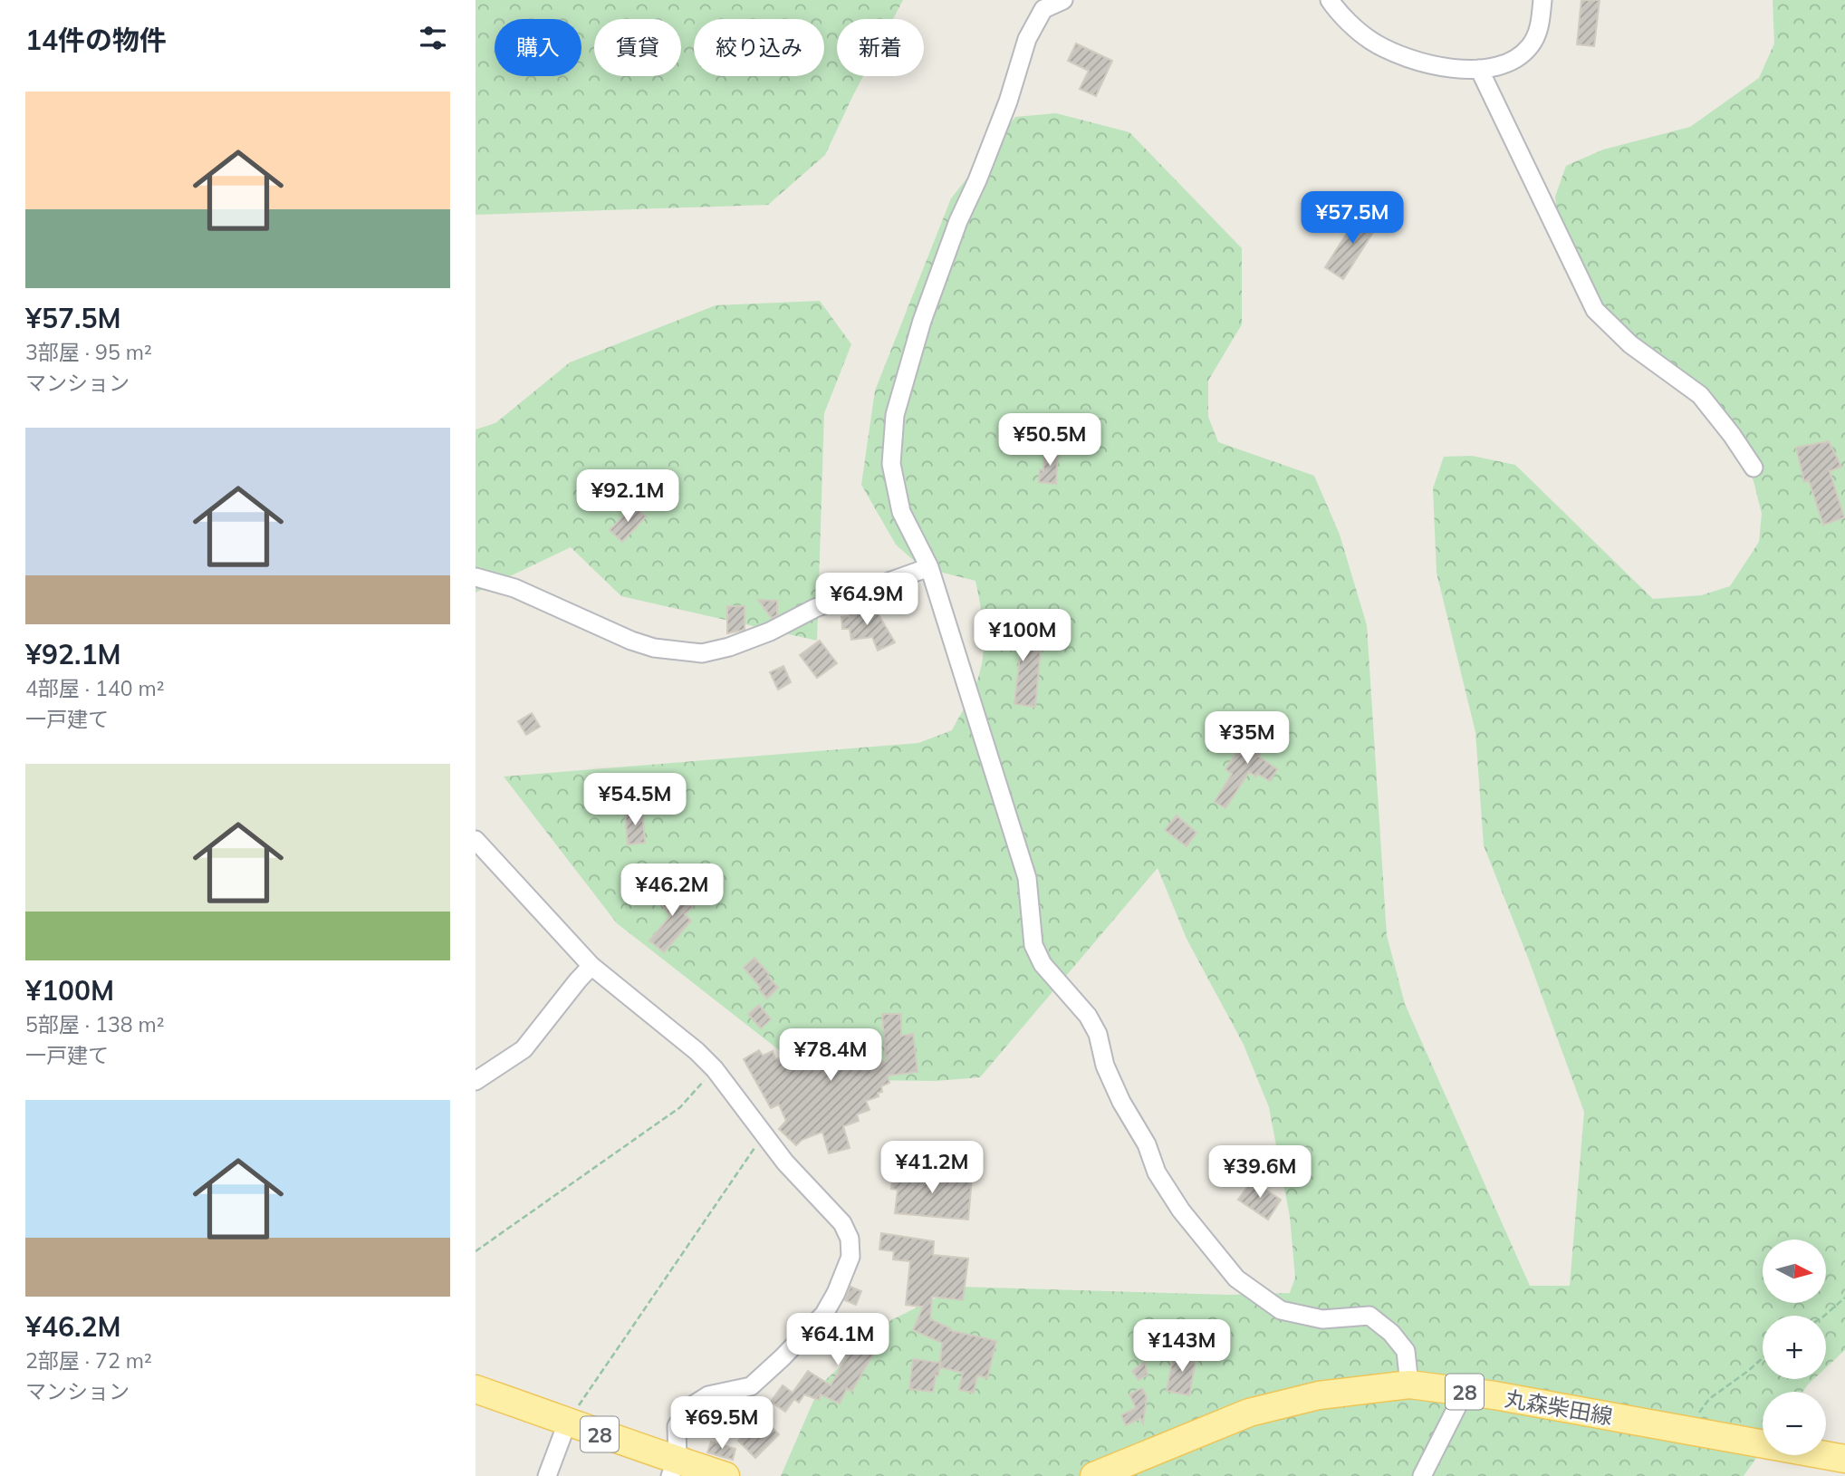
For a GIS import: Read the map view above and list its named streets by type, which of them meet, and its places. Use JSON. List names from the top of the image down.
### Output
{
  "streets": {
    "main road": ["28", "丸森柴田線"]
  },
  "north": "right",
  "page": {
    "heading": "14件の物件",
    "chip": [
      "購入",
      "賃貸",
      "絞り込み",
      "新着"
    ],
    "list": [
      {
        "name": "¥57.5M",
        "note": "3部屋 · 95 m² · マンション"
      },
      {
        "name": "¥92.1M",
        "note": "4部屋 · 140 m² · 一戸建て"
      },
      {
        "name": "¥100M",
        "note": "5部屋 · 138 m² · 一戸建て"
      },
      {
        "name": "¥46.2M",
        "note": "2部屋 · 72 m² · マンション"
      }
    ],
    "price": [
      "¥57.5M",
      "¥50.5M",
      "¥92.1M",
      "¥64.9M",
      "¥100M",
      "¥35M",
      "¥54.5M",
      "¥46.2M",
      "¥78.4M",
      "¥41.2M",
      "¥39.6M",
      "¥64.1M",
      "¥143M",
      "¥69.5M"
    ],
    "map_buttons": ["+", "−"]
  }
}
